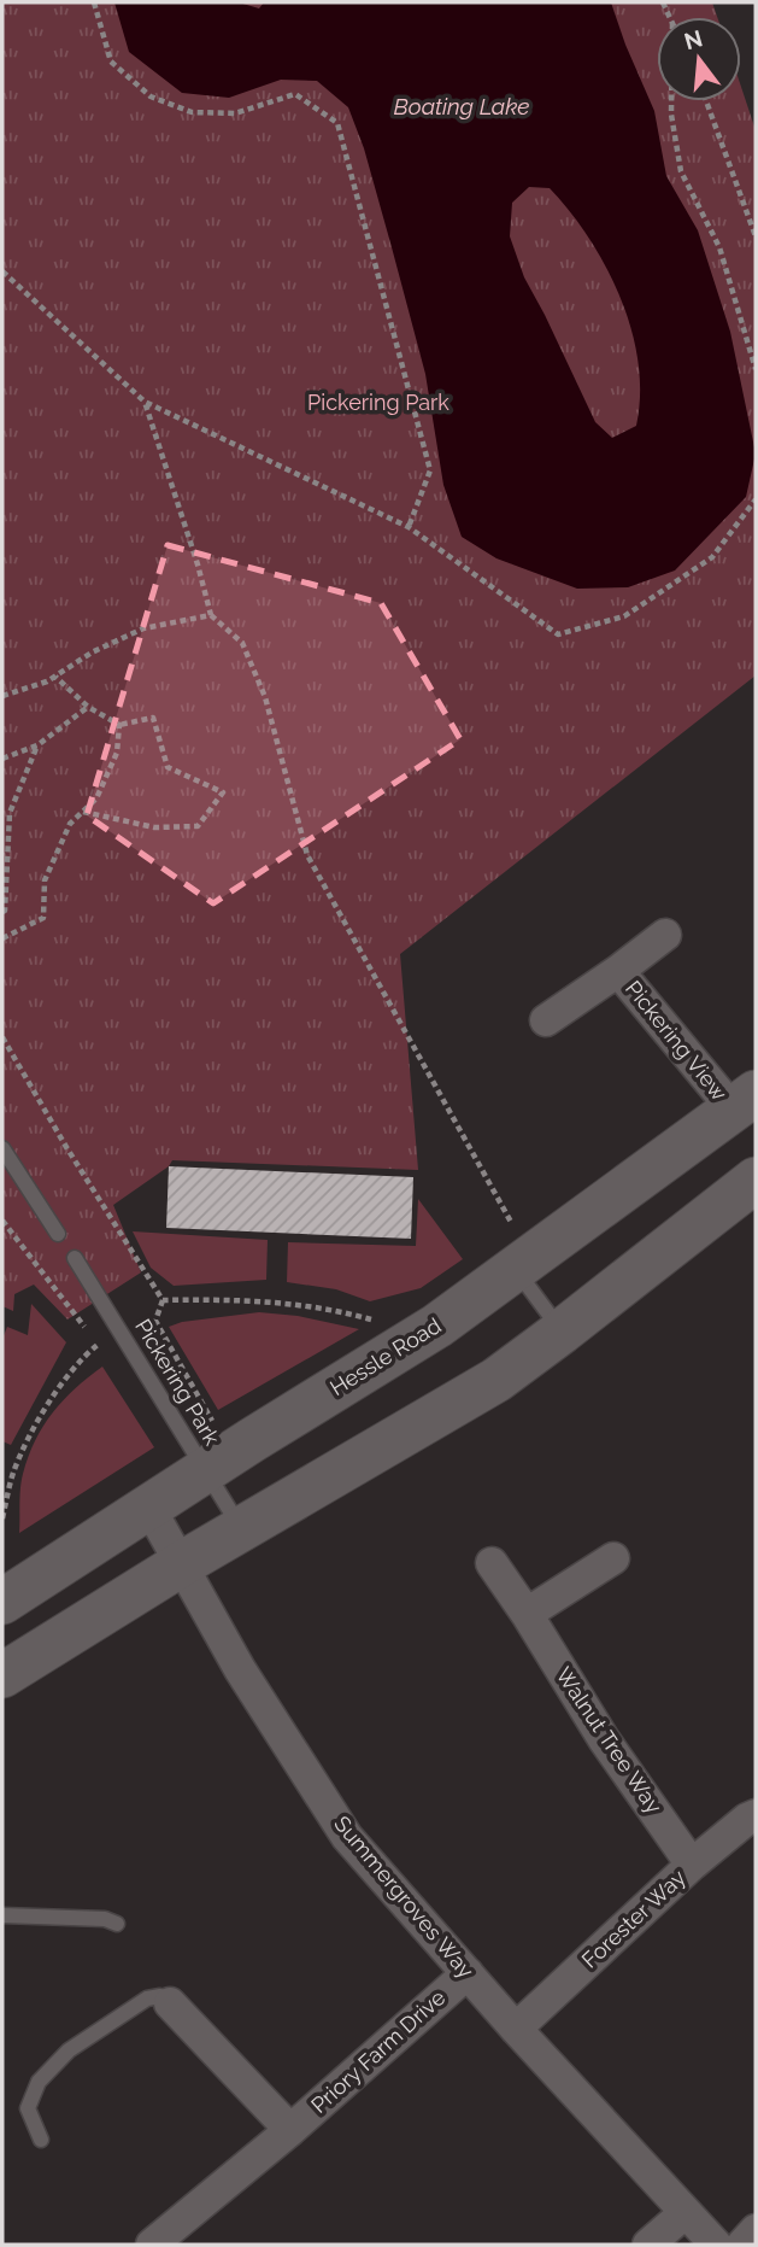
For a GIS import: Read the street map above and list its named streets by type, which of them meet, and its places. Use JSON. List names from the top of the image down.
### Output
{
  "streets": {
    "street": [
      "Pickering View",
      "Hessle Road",
      "Walnut Tree Way",
      "Summergroves Way",
      "Forester Way",
      "Priory Farm Drive"
    ],
    "lane": ["Pickering Park"]
  },
  "crossings": [
    ["Pickering View", "Hessle Road"],
    ["Hessle Road", "Pickering Park"],
    ["Hessle Road", "Summergroves Way"],
    ["Walnut Tree Way", "Forester Way"],
    ["Summergroves Way", "Forester Way"],
    ["Summergroves Way", "Priory Farm Drive"]
  ],
  "water": ["Boating Lake"],
  "parks": ["Pickering Park"],
  "north": "top"
}
